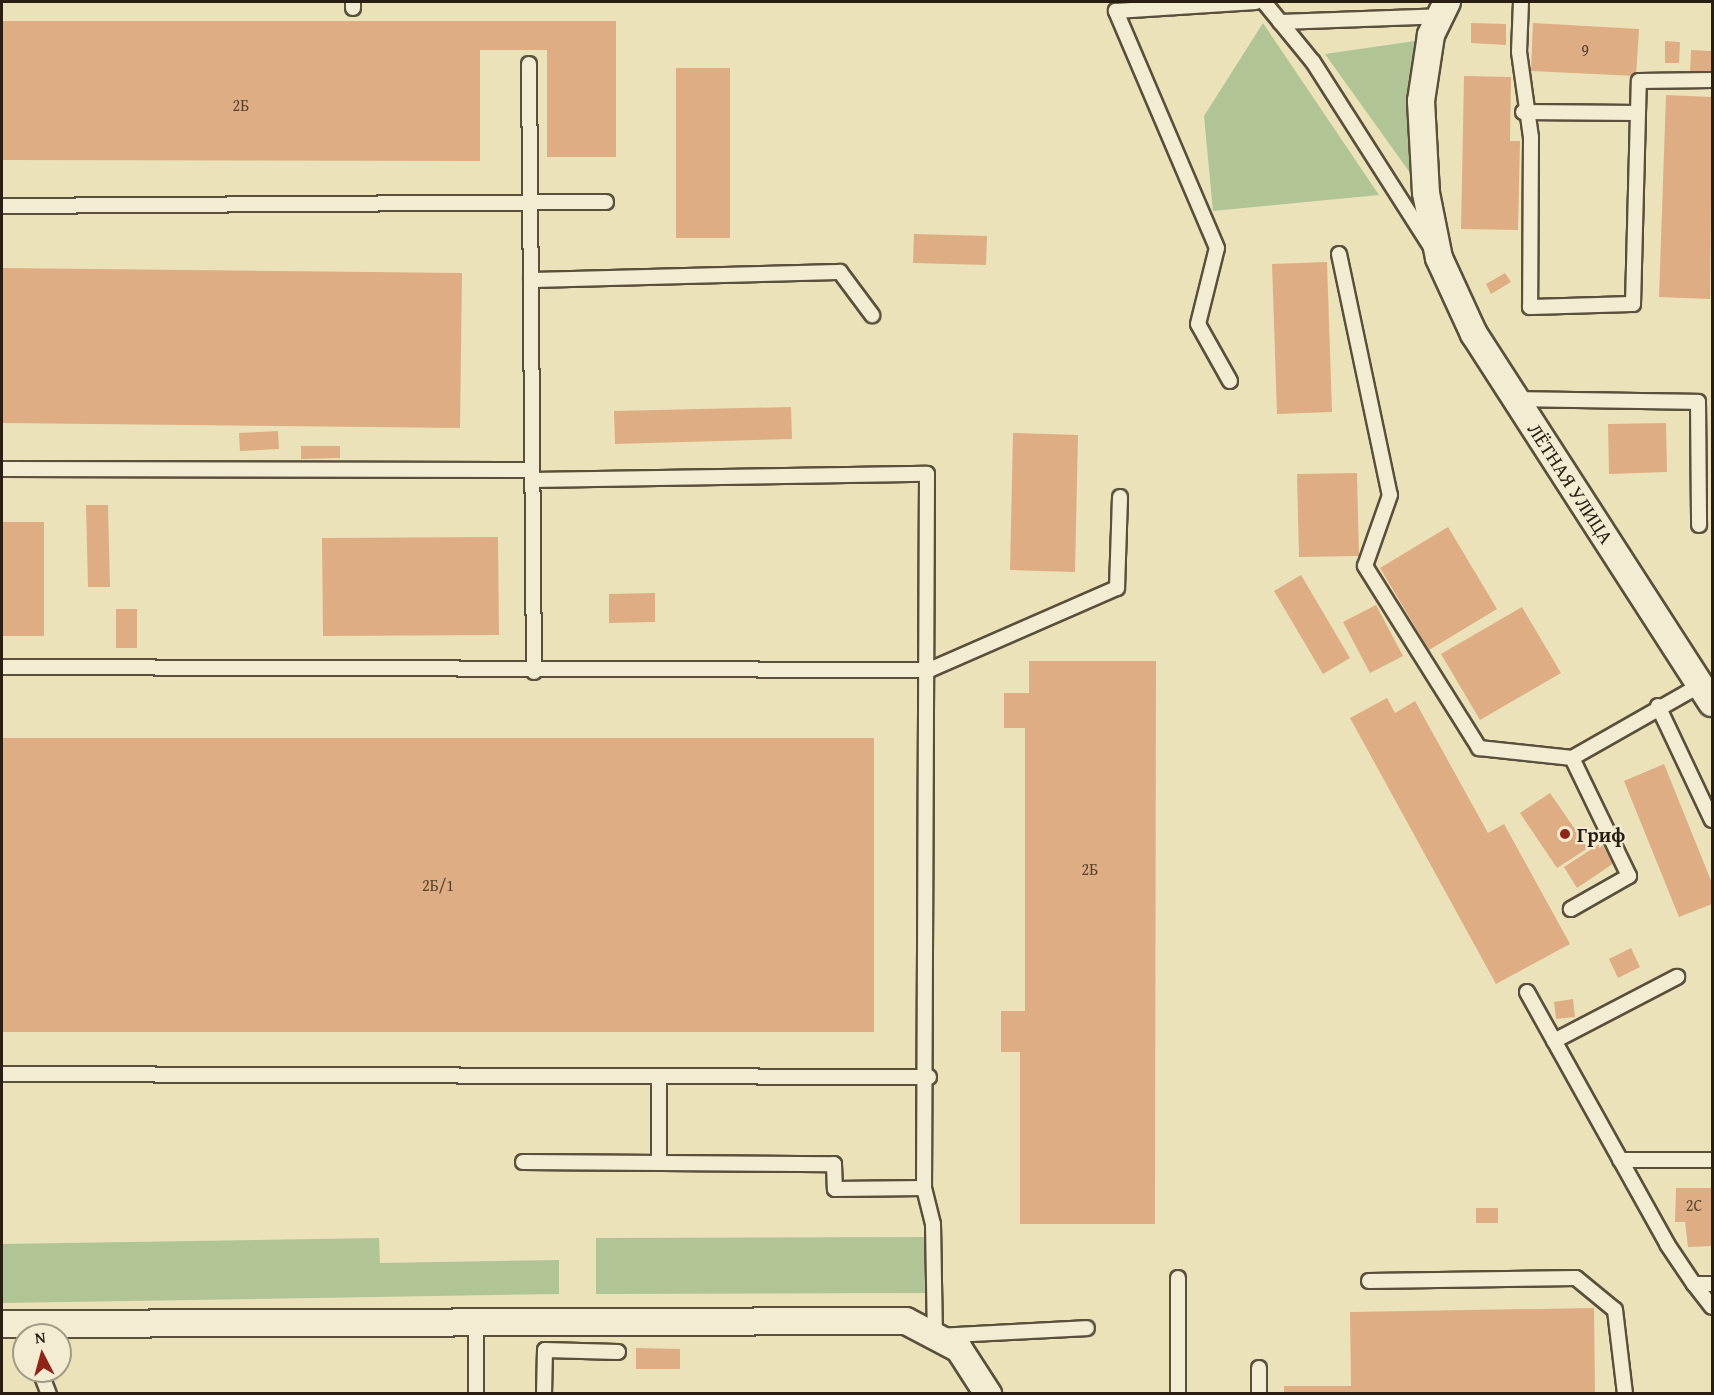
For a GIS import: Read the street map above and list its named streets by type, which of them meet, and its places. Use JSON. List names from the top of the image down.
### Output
{
  "streets": {
    "street": ["ЛЁТНАЯ УЛИЦА"]
  },
  "places": ["Гриф"],
  "house_numbers": [
    "9",
    "2Б",
    "2Б",
    "2Б/1",
    "2С"
  ],
  "north": "top"
}
